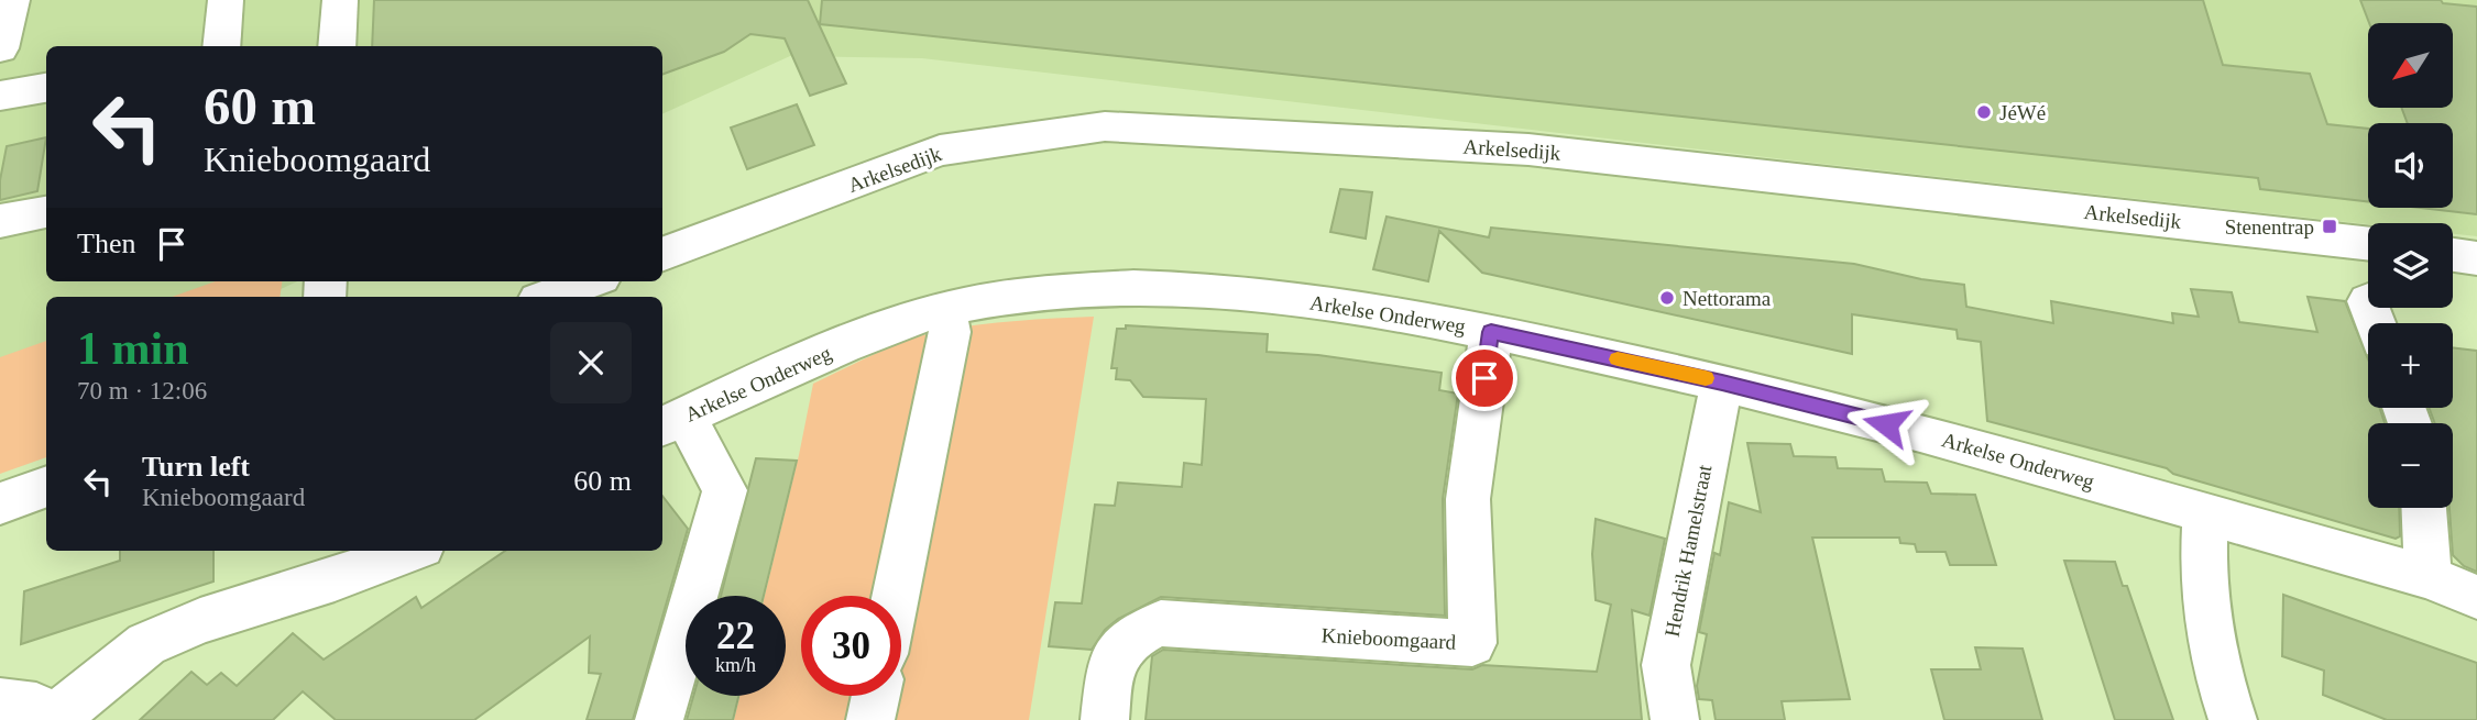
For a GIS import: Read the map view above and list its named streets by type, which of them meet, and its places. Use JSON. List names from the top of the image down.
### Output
{
  "streets": {
    "street": [
      "Arkelsedijk",
      "Arkelse Onderweg",
      "Hendrik Hamelstraat",
      "Knieboomgaard"
    ]
  },
  "crossings": [
    ["Arkelse Onderweg", "Hendrik Hamelstraat"],
    ["Arkelse Onderweg", "Knieboomgaard"]
  ],
  "places": {
    "other": ["JéWé", "Nettorama"],
    "transit": ["Stenentrap"]
  },
  "north": "bottom left",
  "page": {
    "map_buttons": ["+", "−"],
    "turn": ["60 m", "Knieboomgaard"],
    "then": "Then",
    "heading": ["1 min", "70 m · 12:06"],
    "list": [
      {
        "name": "Turn left",
        "note": "Knieboomgaard",
        "value": "60 m"
      }
    ],
    "speed": "22 km/h",
    "limit": "30"
  }
}
